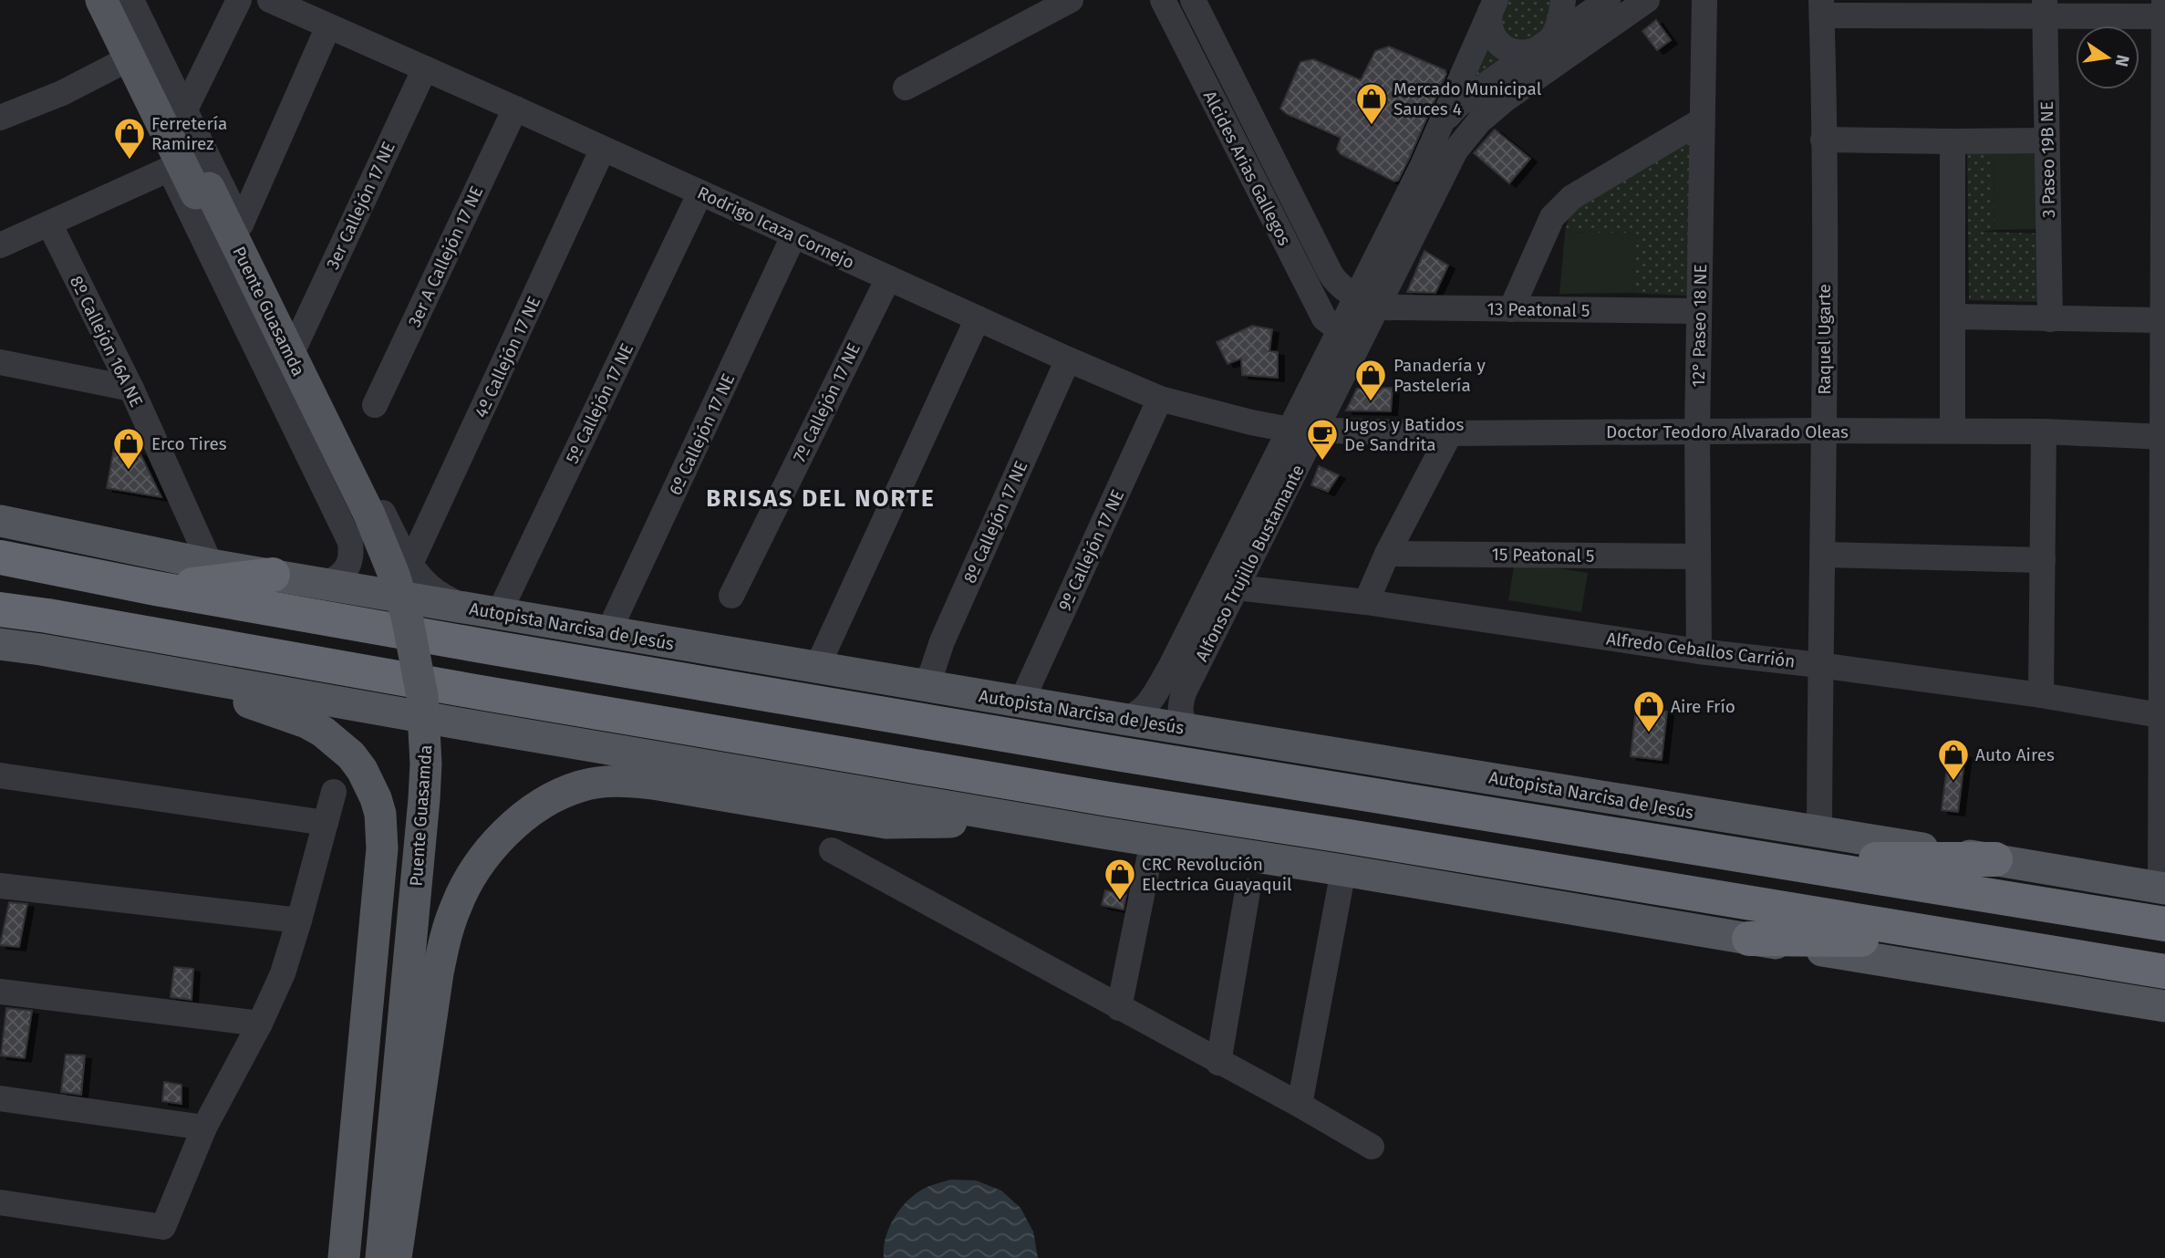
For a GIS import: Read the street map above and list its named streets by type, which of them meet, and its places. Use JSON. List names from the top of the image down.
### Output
{
  "streets": {
    "highway": ["Autopista Narcisa de Jesús"],
    "main road": ["Puente Guasamda"],
    "street": [
      "3 Paseo 19B NE",
      "Alcides Arias Gallegos",
      "3er Callejón 17 NE",
      "Rodrigo Icaza Cornejo",
      "3er A Callejón 17 NE",
      "13 Peatonal 5",
      "12° Paseo 18 NE",
      "Raquel Ugarte",
      "8º Callejón 16A NE",
      "4º Callejón 17 NE",
      "7º Callejón 17 NE",
      "5º Callejón 17 NE",
      "Doctor Teodoro Alvarado Oleas",
      "6º Callejón 17 NE",
      "8º Callejón 17 NE",
      "9º Callejón 17 NE",
      "15 Peatonal 5",
      "Alfonso Trujillo Bustamante",
      "Alfredo Ceballos Carrión"
    ]
  },
  "crossings": [
    ["Alcides Arias Gallegos", "13 Peatonal 5"],
    ["Alcides Arias Gallegos", "Alfonso Trujillo Bustamante"],
    ["3er Callejón 17 NE", "Rodrigo Icaza Cornejo"],
    ["Rodrigo Icaza Cornejo", "3er A Callejón 17 NE"],
    ["Rodrigo Icaza Cornejo", "4º Callejón 17 NE"],
    ["Rodrigo Icaza Cornejo", "7º Callejón 17 NE"],
    ["Rodrigo Icaza Cornejo", "5º Callejón 17 NE"],
    ["Rodrigo Icaza Cornejo", "Doctor Teodoro Alvarado Oleas"],
    ["Rodrigo Icaza Cornejo", "6º Callejón 17 NE"],
    ["Rodrigo Icaza Cornejo", "8º Callejón 17 NE"],
    ["Rodrigo Icaza Cornejo", "9º Callejón 17 NE"],
    ["Rodrigo Icaza Cornejo", "Alfonso Trujillo Bustamante"],
    ["13 Peatonal 5", "12° Paseo 18 NE"],
    ["13 Peatonal 5", "Alfonso Trujillo Bustamante"],
    ["12° Paseo 18 NE", "Doctor Teodoro Alvarado Oleas"],
    ["12° Paseo 18 NE", "15 Peatonal 5"],
    ["12° Paseo 18 NE", "Alfredo Ceballos Carrión"],
    ["Raquel Ugarte", "Doctor Teodoro Alvarado Oleas"],
    ["Raquel Ugarte", "Autopista Narcisa de Jesús"],
    ["Raquel Ugarte", "Alfredo Ceballos Carrión"],
    ["8º Callejón 16A NE", "Autopista Narcisa de Jesús"],
    ["5º Callejón 17 NE", "Autopista Narcisa de Jesús"],
    ["Doctor Teodoro Alvarado Oleas", "Alfonso Trujillo Bustamante"],
    ["6º Callejón 17 NE", "Autopista Narcisa de Jesús"],
    ["8º Callejón 17 NE", "Autopista Narcisa de Jesús"],
    ["9º Callejón 17 NE", "Autopista Narcisa de Jesús"],
    ["Alfonso Trujillo Bustamante", "Autopista Narcisa de Jesús"],
    ["Alfonso Trujillo Bustamante", "Alfredo Ceballos Carrión"]
  ],
  "districts": ["BRISAS DEL NORTE"],
  "places": {
    "shop": [
      "Mercado Municipal Sauces 4",
      "Ferretería Ramirez",
      "Panadería y Pastelería",
      "Erco Tires",
      "Aire Frío",
      "Auto Aires",
      "CRC Revolución Electrica Guayaquil"
    ],
    "cafe": ["Jugos y Batidos De Sandrita"]
  },
  "north": "right"
}
